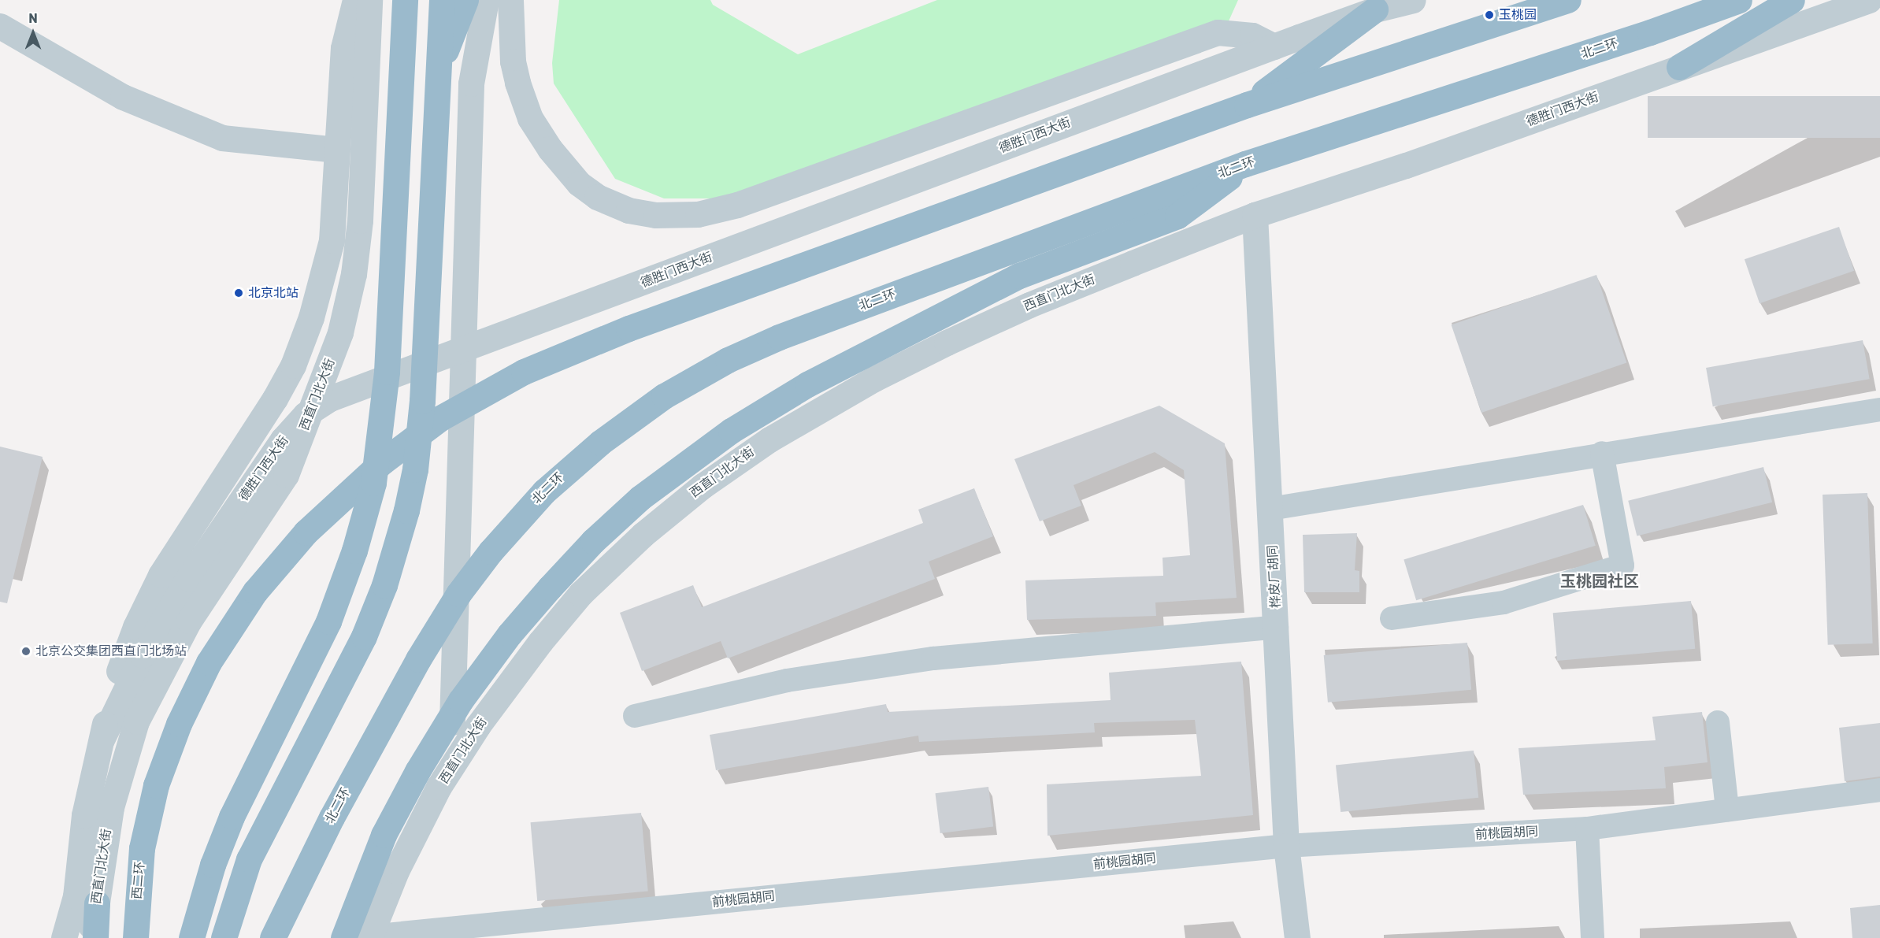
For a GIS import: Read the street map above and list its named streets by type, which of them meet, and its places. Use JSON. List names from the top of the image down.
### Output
{
  "streets": {
    "highway": ["北二环", "西二环"],
    "street": [
      "德胜门西大街",
      "西直门北大街",
      "桦皮厂胡同",
      "前桃园胡同"
    ]
  },
  "crossings": [
    ["德胜门西大街", "西直门北大街"],
    ["德胜门西大街", "桦皮厂胡同"],
    ["西直门北大街", "桦皮厂胡同"],
    ["西直门北大街", "前桃园胡同"],
    ["桦皮厂胡同", "前桃园胡同"]
  ],
  "districts": ["玉桃园社区"],
  "places": ["玉桃园", "北京北站", "北京公交集团西直门北场站"],
  "north": "top"
}
